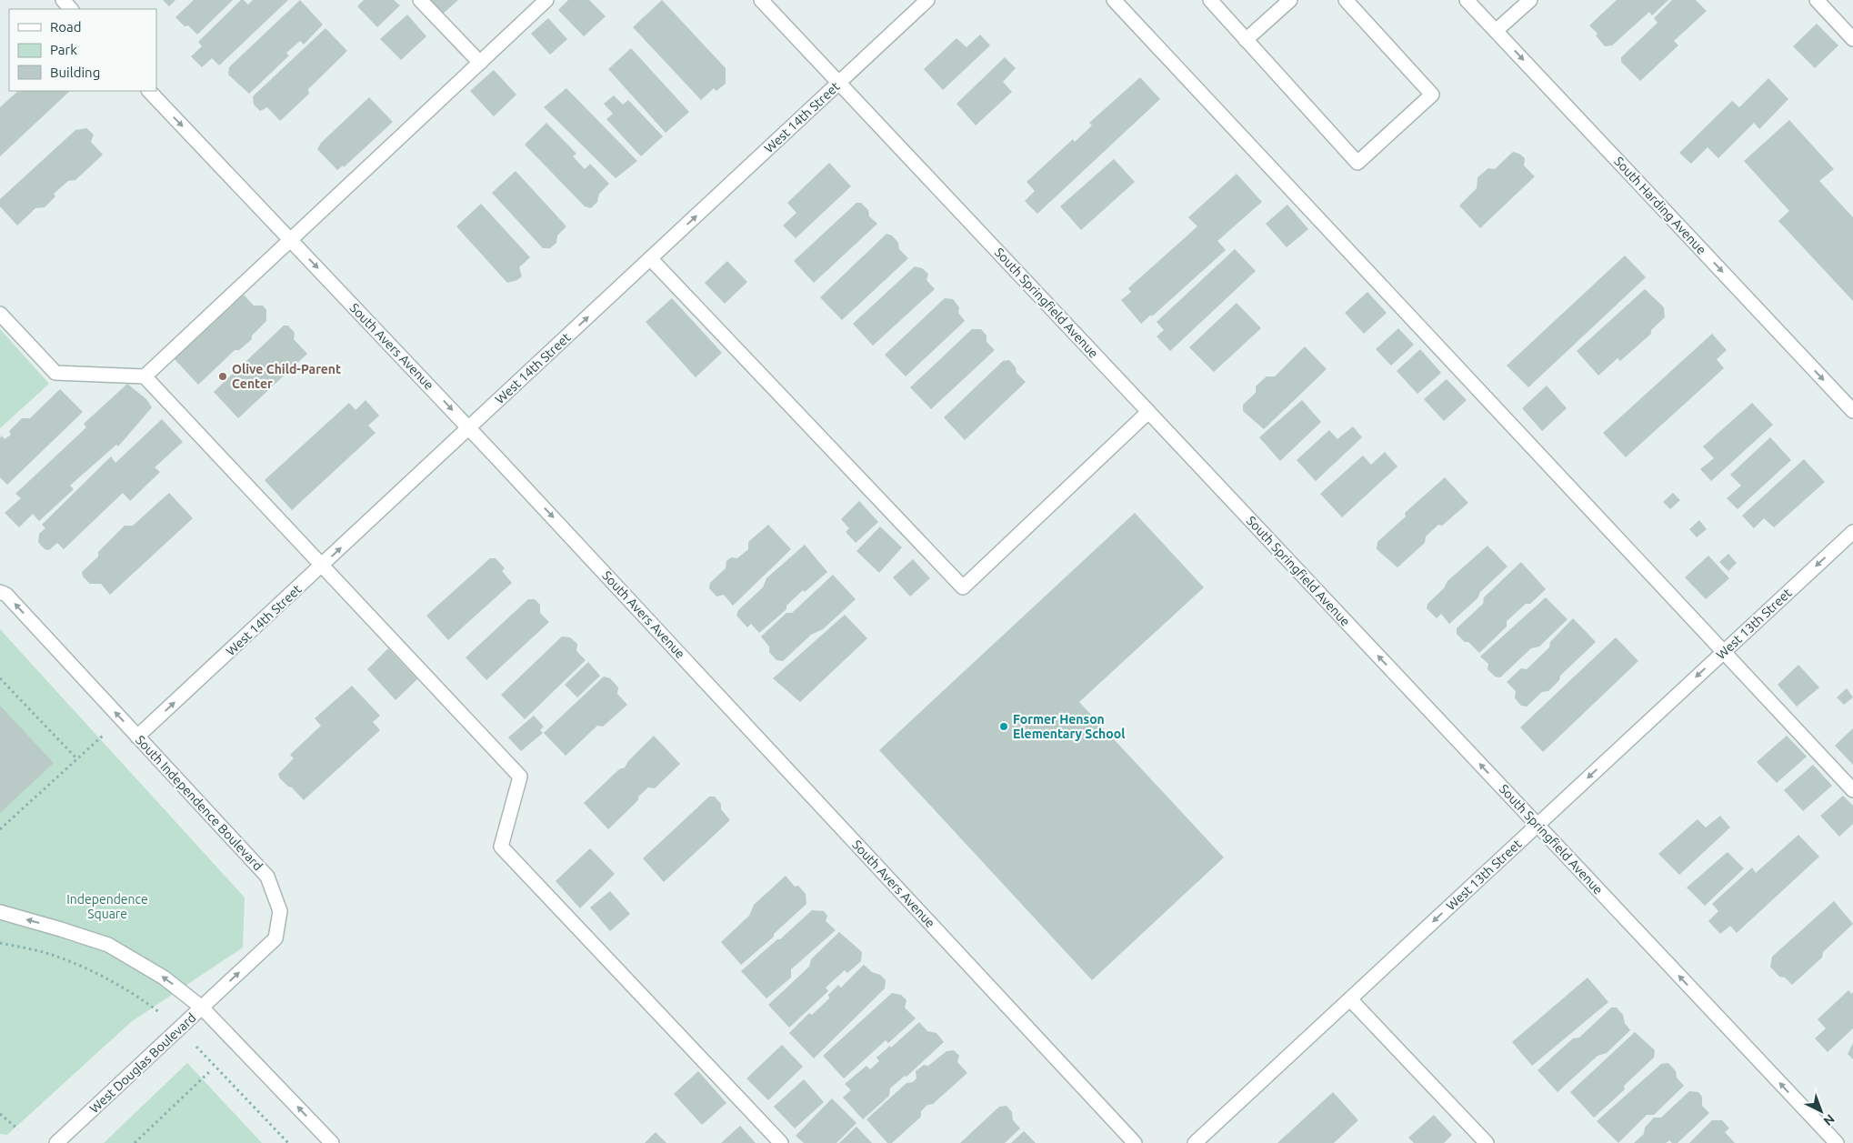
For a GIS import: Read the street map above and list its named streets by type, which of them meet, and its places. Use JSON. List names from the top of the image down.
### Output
{
  "streets": {
    "street": [
      "West 14th Street",
      "South Harding Avenue",
      "South Springfield Avenue",
      "South Avers Avenue",
      "West 13th Street",
      "South Independence Boulevard",
      "West Douglas Boulevard"
    ]
  },
  "crossings": [
    ["West 14th Street", "South Springfield Avenue"],
    ["West 14th Street", "South Avers Avenue"],
    ["West 14th Street", "South Independence Boulevard"],
    ["South Springfield Avenue", "West 13th Street"],
    ["South Independence Boulevard", "West Douglas Boulevard"]
  ],
  "one_way": [
    "West 14th Street",
    "South Harding Avenue",
    "South Springfield Avenue",
    "South Avers Avenue",
    "West 13th Street",
    "South Independence Boulevard",
    "West Douglas Boulevard"
  ],
  "parks": ["Independence Square"],
  "places": ["Olive Child-Parent Center", "Former Henson Elementary School"],
  "legend": ["Road", "Park", "Building"],
  "north": "bottom right"
}
